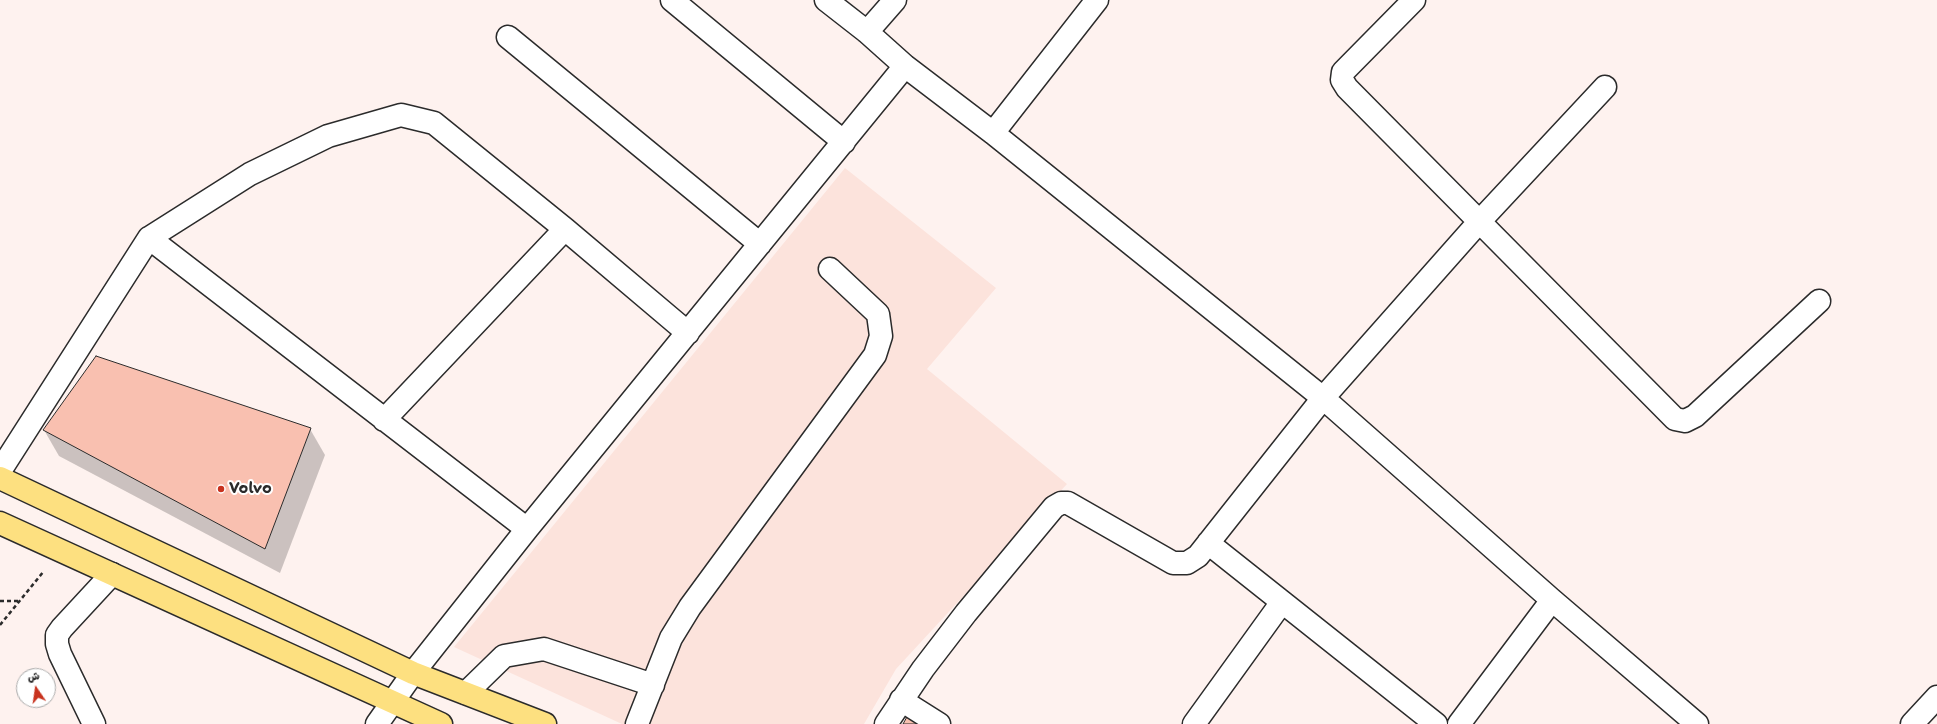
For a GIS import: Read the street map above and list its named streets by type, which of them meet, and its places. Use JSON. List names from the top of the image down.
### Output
{
  "places": ["Volvo"],
  "north": "top"
}
